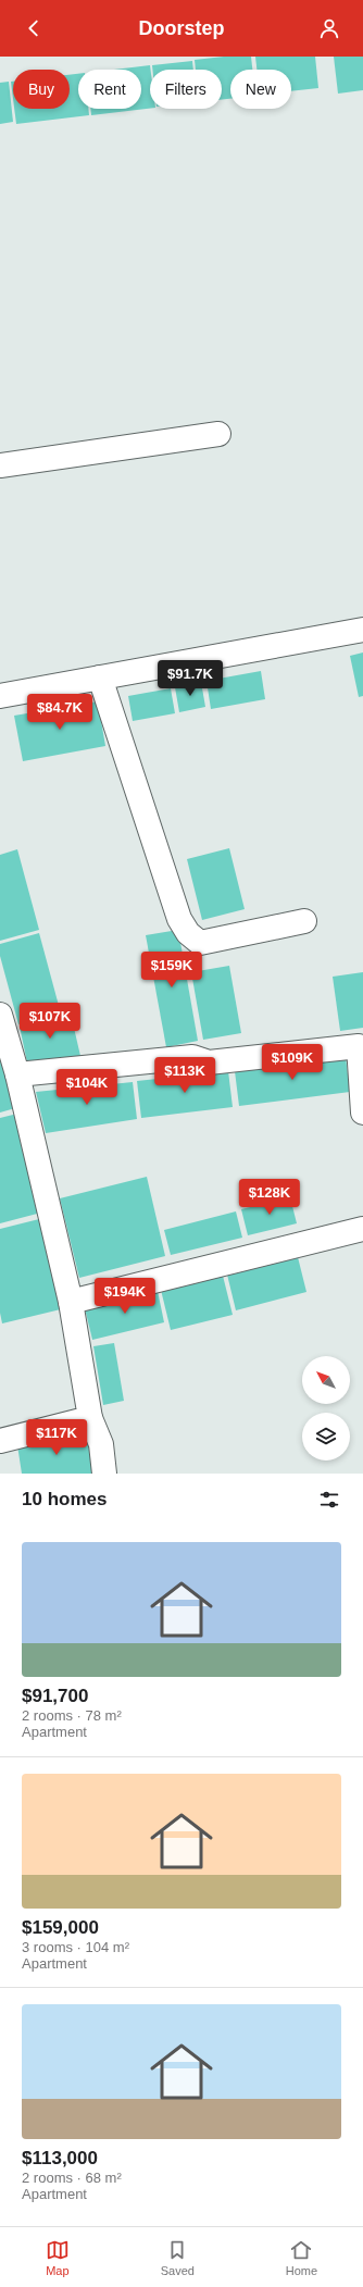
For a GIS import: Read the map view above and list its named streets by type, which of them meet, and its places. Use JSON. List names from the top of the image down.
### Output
{
  "north": "top left",
  "page": {
    "header": "Doorstep",
    "chip": [
      "Buy",
      "Rent",
      "Filters",
      "New"
    ],
    "price": [
      "$91.7K",
      "$84.7K",
      "$159K",
      "$107K",
      "$109K",
      "$113K",
      "$104K",
      "$128K",
      "$194K",
      "$117K"
    ],
    "heading": "10 homes",
    "list": [
      {
        "name": "$91,700",
        "note": "2 rooms · 78 m² · Apartment"
      },
      {
        "name": "$159,000",
        "note": "3 rooms · 104 m² · Apartment"
      },
      {
        "name": "$113,000",
        "note": "2 rooms · 68 m² · Apartment"
      }
    ],
    "tabs": ["Map", "Saved", "Home"]
  }
}
